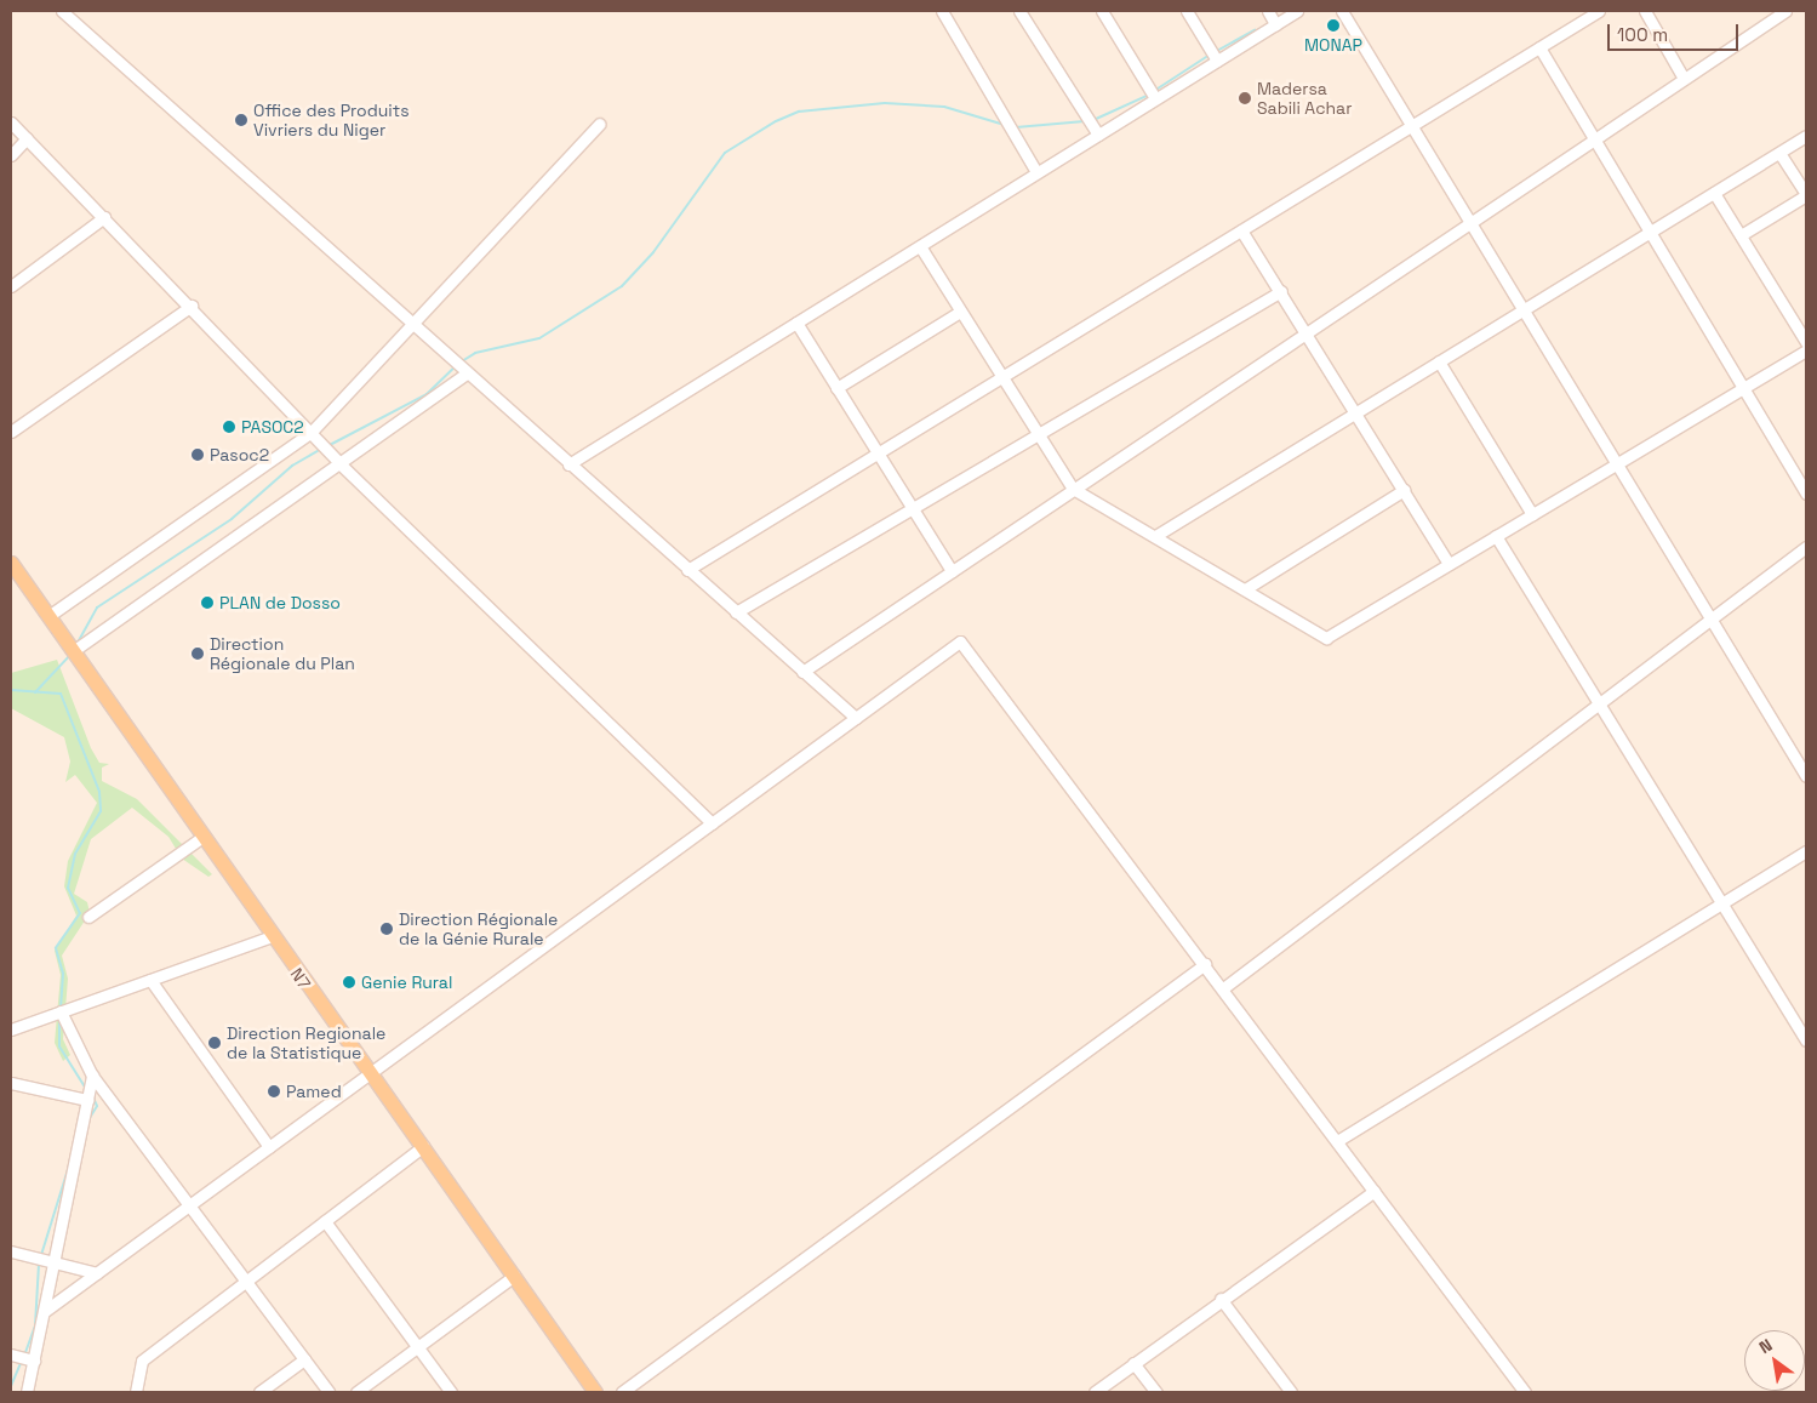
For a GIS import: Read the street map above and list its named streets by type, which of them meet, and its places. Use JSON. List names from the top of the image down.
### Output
{
  "streets": {
    "main road": ["N7"]
  },
  "places": [
    "MONAP",
    "Madersa Sabili Achar",
    "Office des Produits Vivriers du Niger",
    "PASOC2",
    "Pasoc2",
    "PLAN de Dosso",
    "Direction Régionale du Plan",
    "Direction Régionale de la Génie Rurale",
    "Genie Rural",
    "Direction Regionale de la Statistique",
    "Pamed"
  ],
  "scale_bar": "100 m",
  "north": "top left"
}
